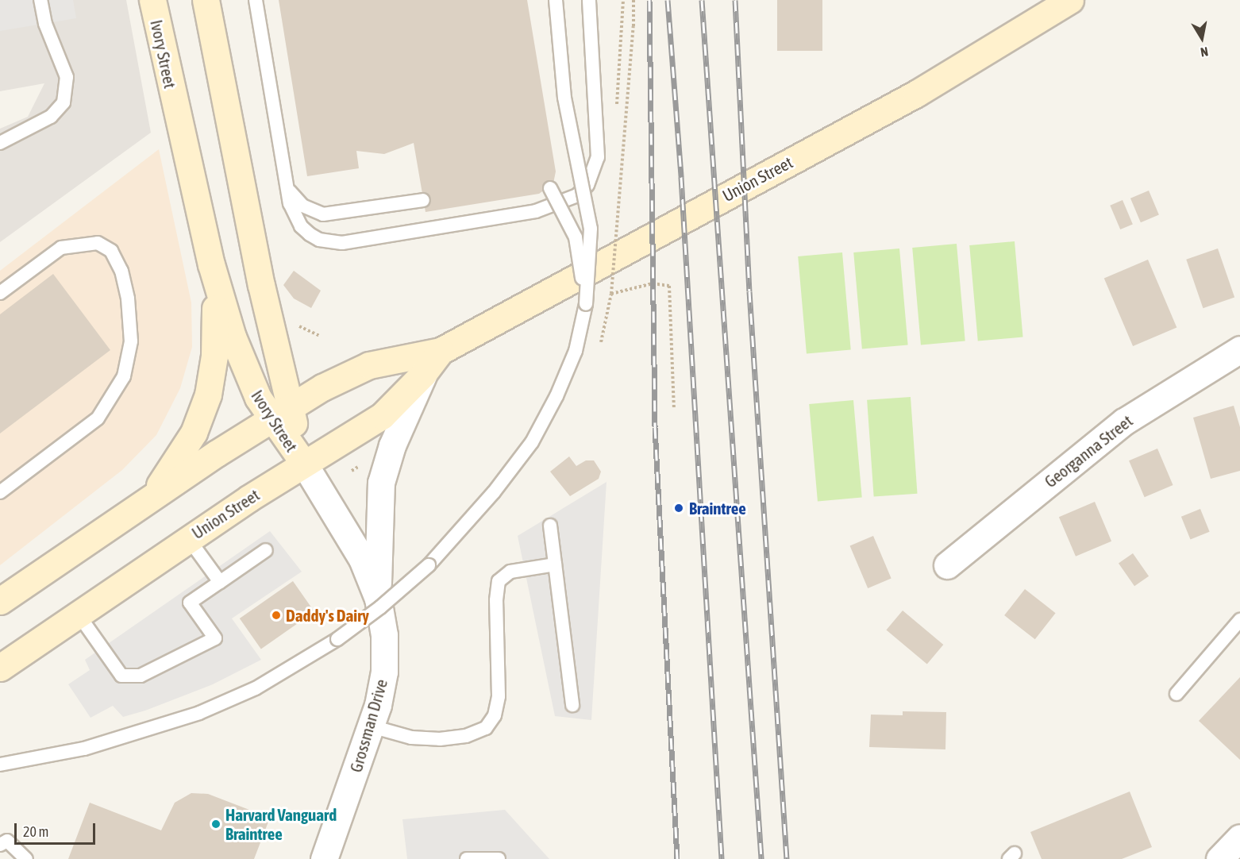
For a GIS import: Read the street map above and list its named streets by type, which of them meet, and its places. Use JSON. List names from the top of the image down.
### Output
{
  "streets": {
    "main road": ["Ivory Street", "Union Street"],
    "street": ["Georganna Street", "Grossman Drive"]
  },
  "crossings": [
    ["Ivory Street", "Union Street"],
    ["Ivory Street", "Grossman Drive"],
    ["Union Street", "Grossman Drive"]
  ],
  "places": ["Braintree", "Daddy's Dairy", "Harvard Vanguard Braintree"],
  "scale_bar": "20 m",
  "north": "bottom"
}
